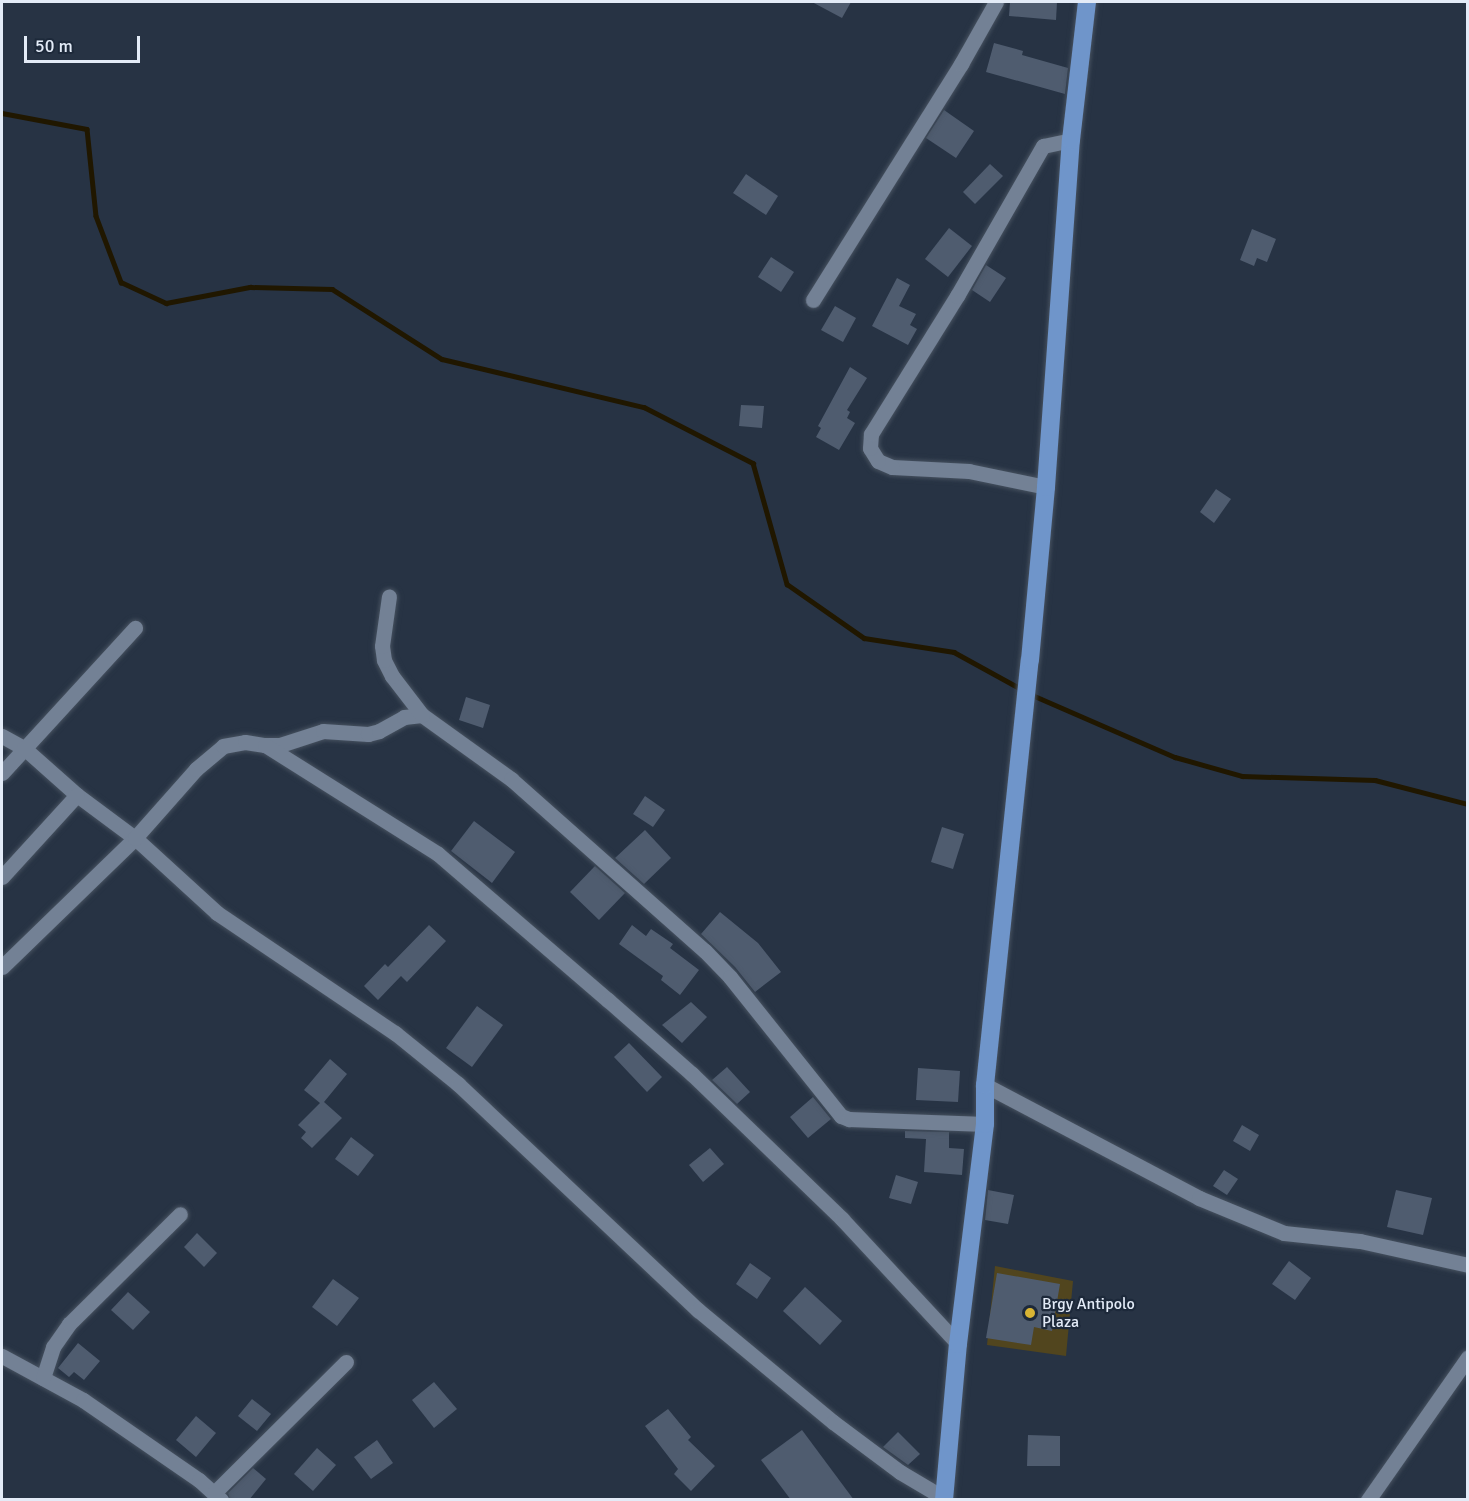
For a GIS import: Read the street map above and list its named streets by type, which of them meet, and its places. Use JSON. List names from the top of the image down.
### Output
{
  "places": ["Brgy Antipolo Plaza"],
  "scale_bar": "50 m"
}
